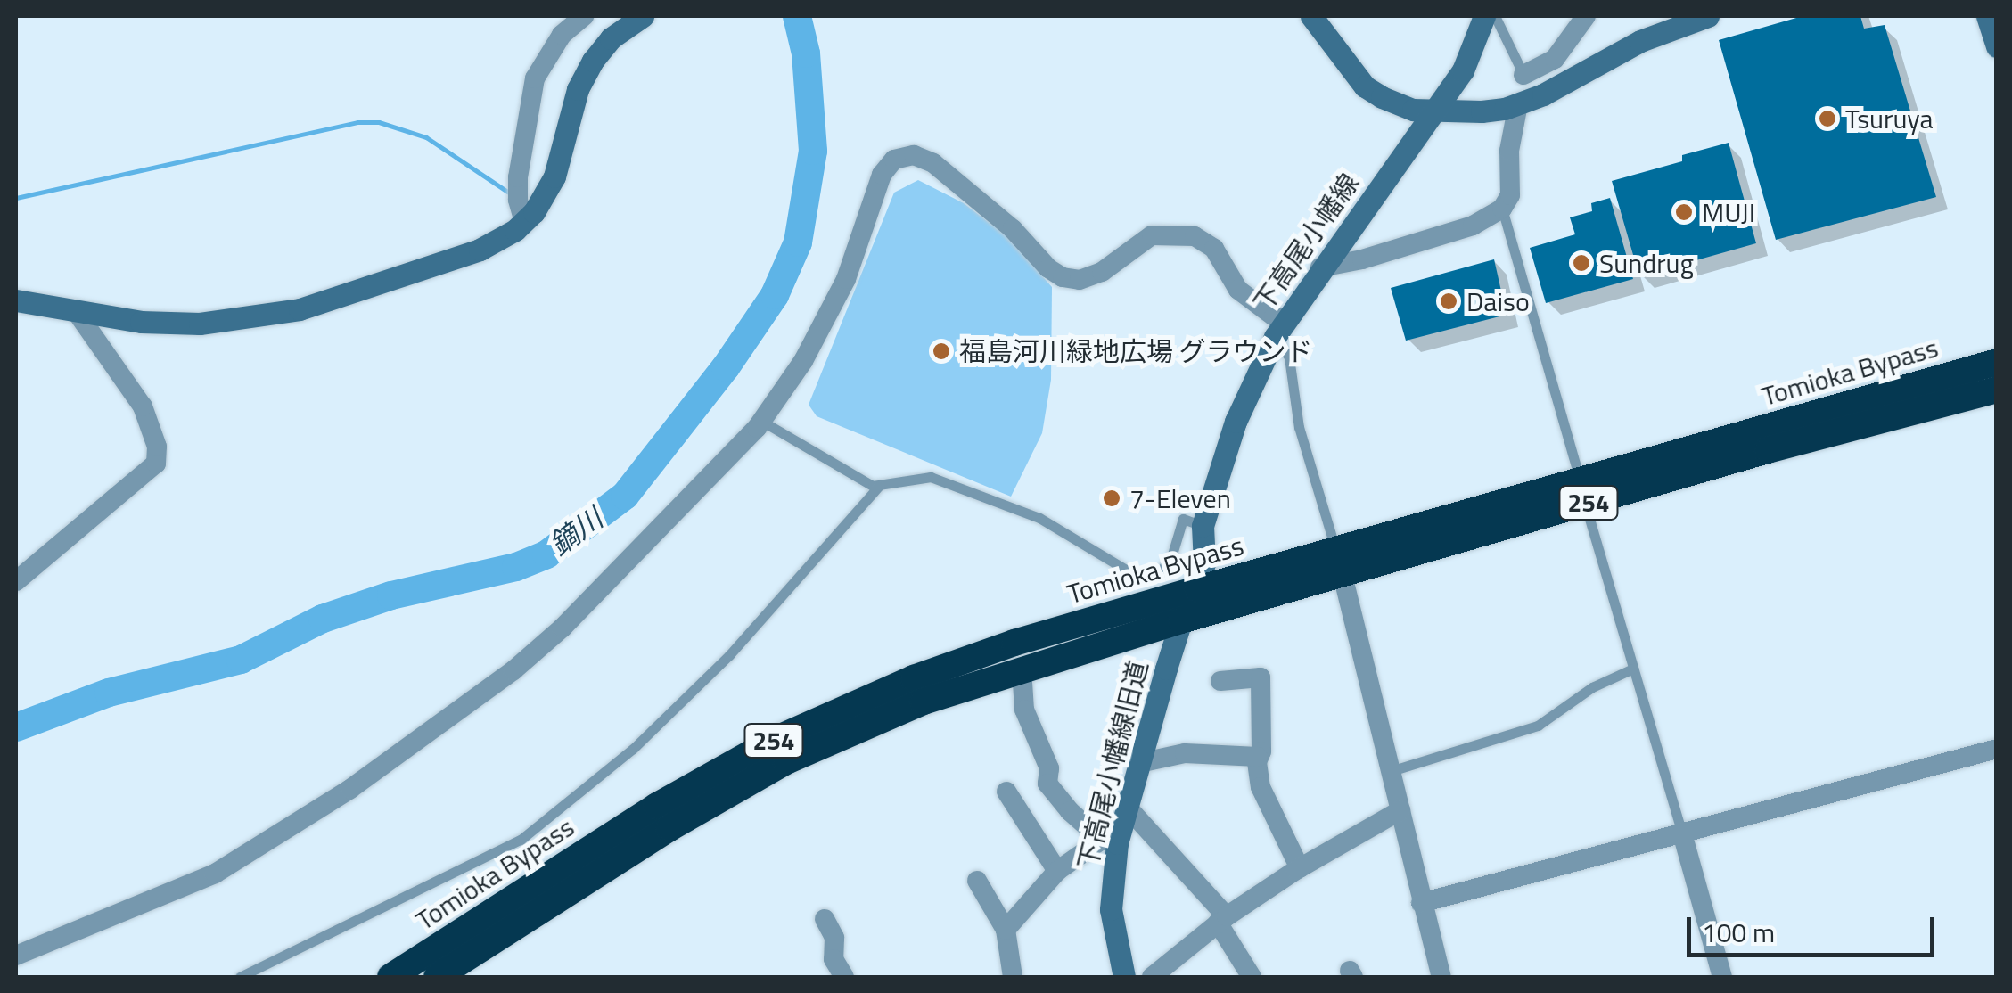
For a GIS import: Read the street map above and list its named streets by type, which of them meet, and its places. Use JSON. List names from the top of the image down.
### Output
{
  "streets": {
    "highway": ["Tomioka Bypass", "254"],
    "street": ["下高尾小幡線", "下高尾小幡線旧道"]
  },
  "crossings": [
    ["下高尾小幡線", "Tomioka Bypass"],
    ["下高尾小幡線", "下高尾小幡線旧道"],
    ["Tomioka Bypass", "下高尾小幡線旧道"]
  ],
  "water": ["鏑川"],
  "places": [
    "Tsuruya",
    "MUJI",
    "Sundrug",
    "Daiso",
    "福島河川緑地広場 グラウンド",
    "7-Eleven"
  ],
  "scale_bar": "100 m"
}
